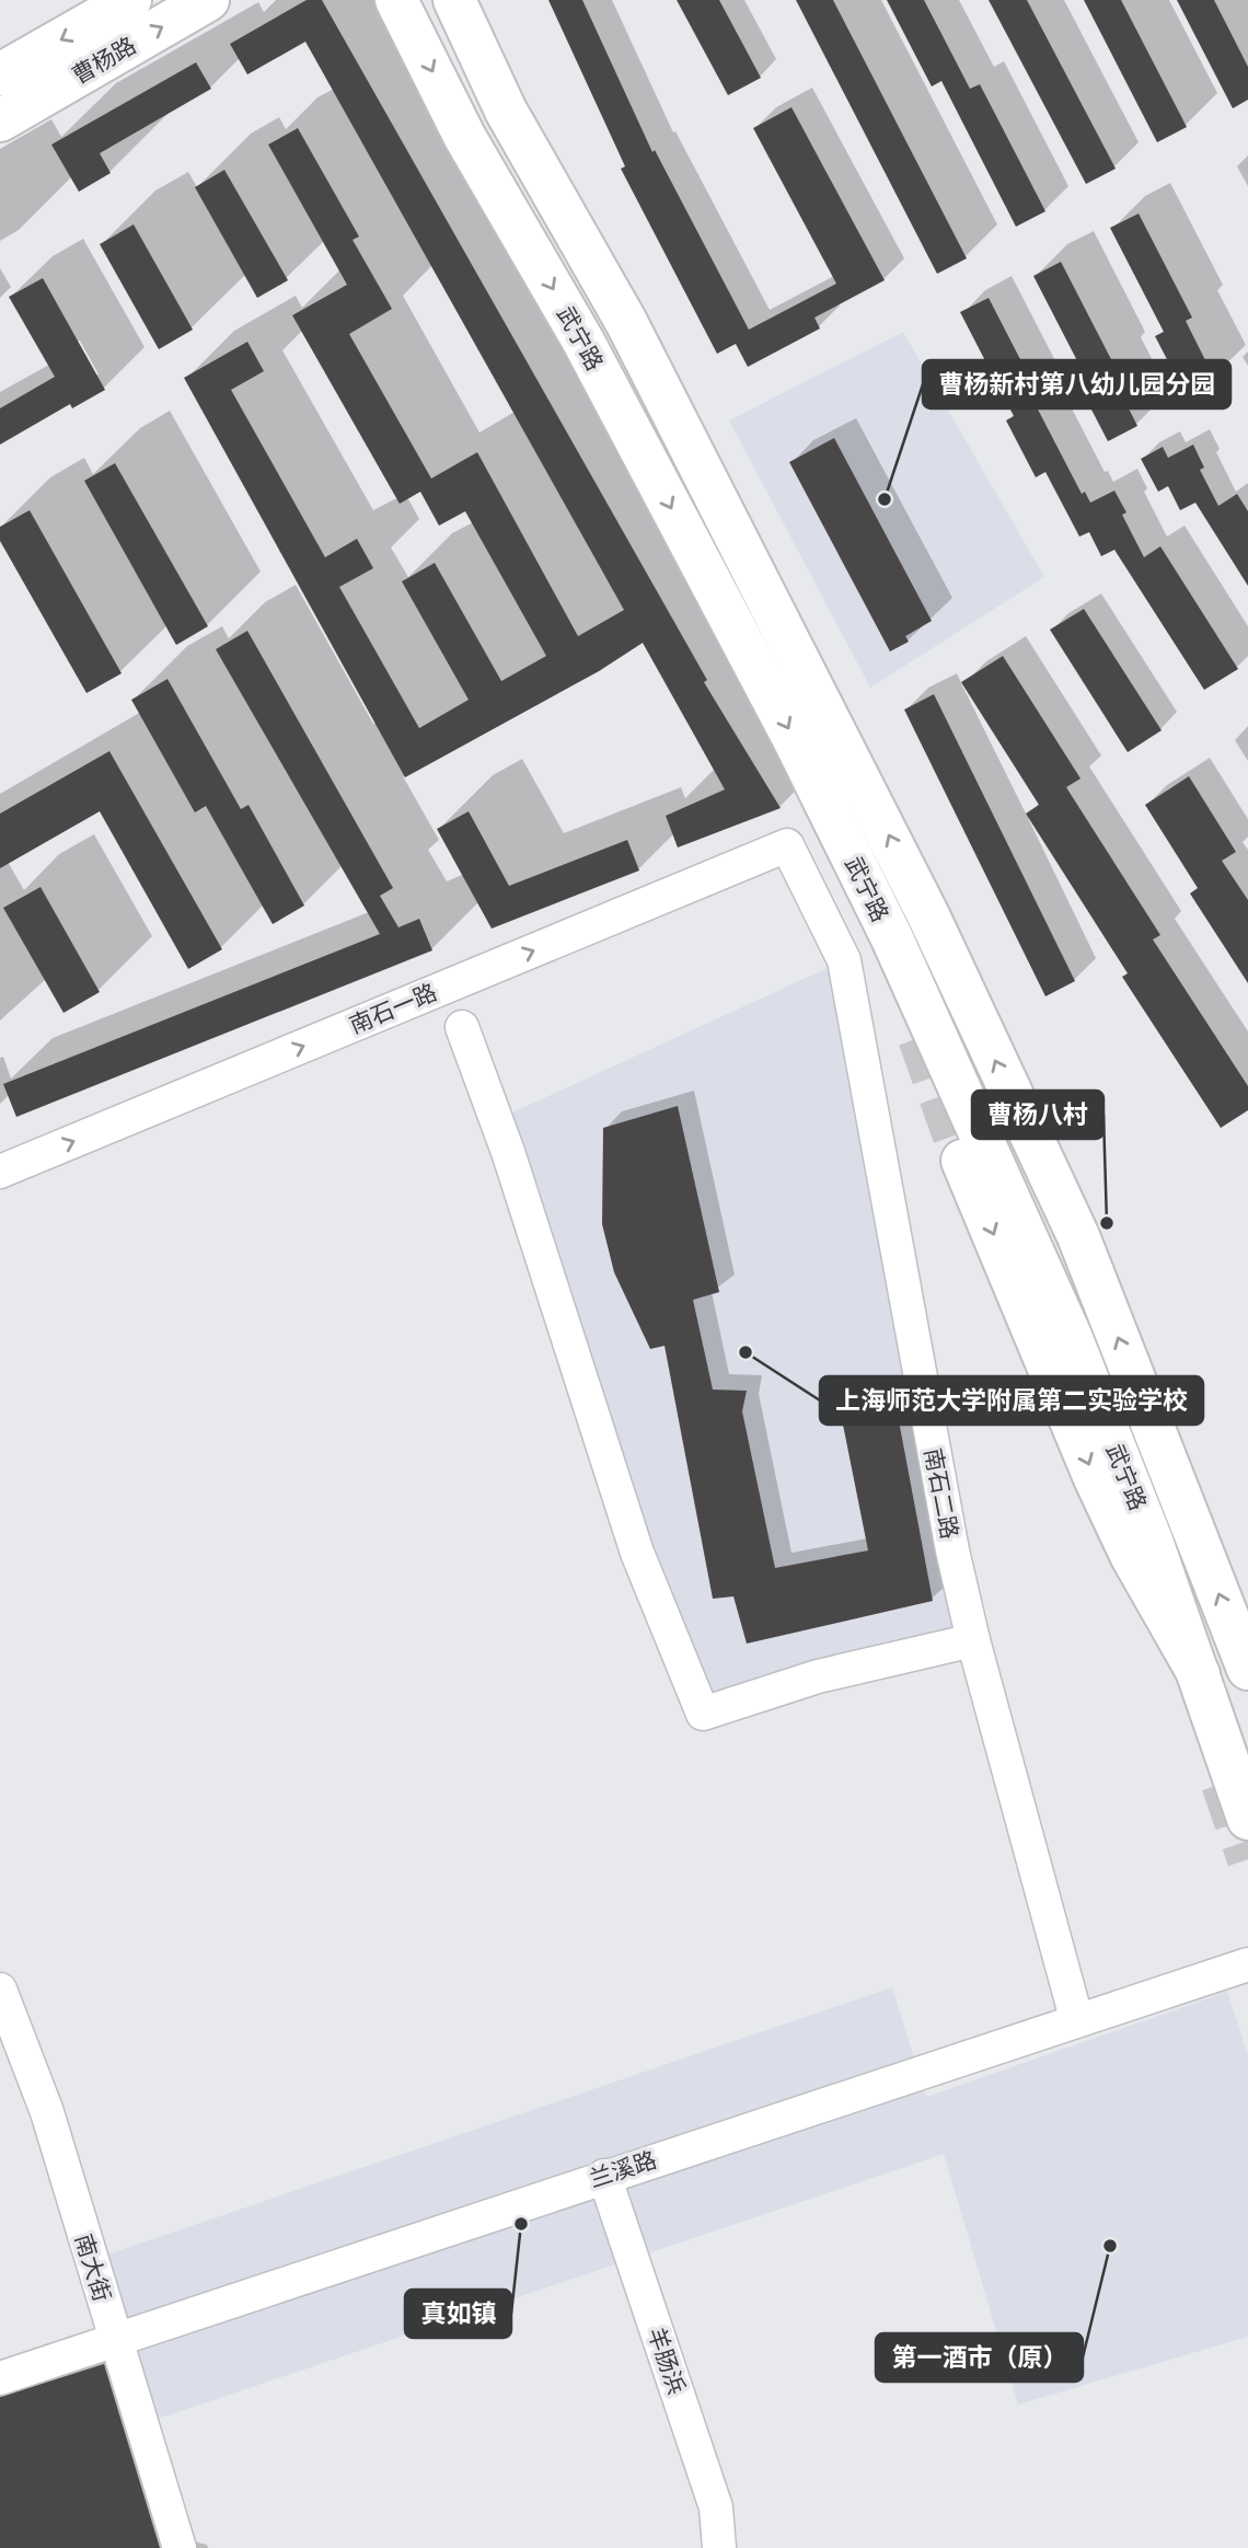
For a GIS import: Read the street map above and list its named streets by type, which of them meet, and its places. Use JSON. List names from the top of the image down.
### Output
{
  "streets": {
    "main road": ["曹杨路", "武宁路"],
    "street": [
      "南石一路",
      "南石二路",
      "兰溪路",
      "南大街",
      "羊肠浜"
    ]
  },
  "crossings": [
    ["南石一路", "南石二路"],
    ["南石二路", "兰溪路"],
    ["兰溪路", "南大街"],
    ["兰溪路", "羊肠浜"]
  ],
  "one_way": ["南石一路"],
  "places": [
    "曹杨新村第八幼儿园分园",
    "曹杨八村",
    "上海师范大学附属第二实验学校",
    "真如镇",
    "第一酒市（原）"
  ]
}
